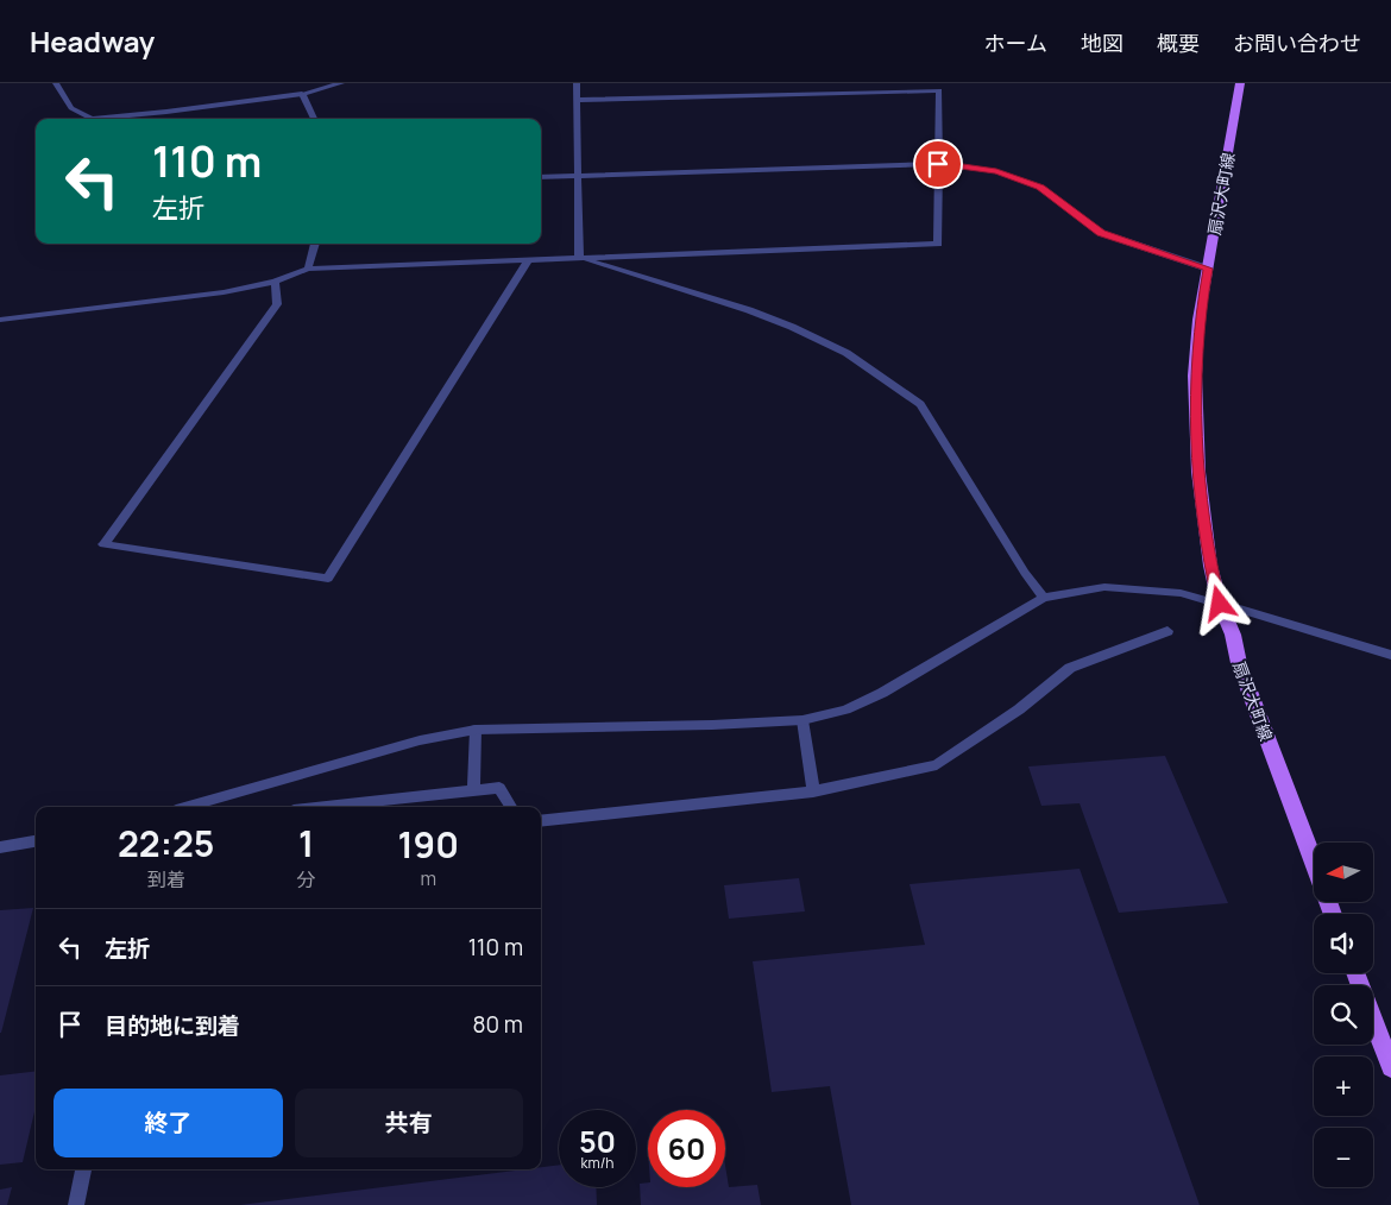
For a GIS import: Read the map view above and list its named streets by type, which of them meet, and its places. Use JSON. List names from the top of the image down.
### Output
{
  "streets": {
    "main road": ["扇沢大町線"]
  },
  "north": "left",
  "page": {
    "header": "Headway",
    "nav": [
      "ホーム",
      "地図",
      "概要",
      "お問い合わせ"
    ],
    "turn": ["110 m", "左折"],
    "eta": [
      "22:25",
      "到着",
      "1",
      "分",
      "190",
      "m"
    ],
    "map_buttons": ["+", "−"],
    "list": [
      {
        "name": "左折",
        "value": "110 m"
      },
      {
        "name": "目的地に到着",
        "value": "80 m"
      }
    ],
    "buttons": ["終了", "共有"],
    "speed": "50 km/h",
    "limit": "60"
  }
}
